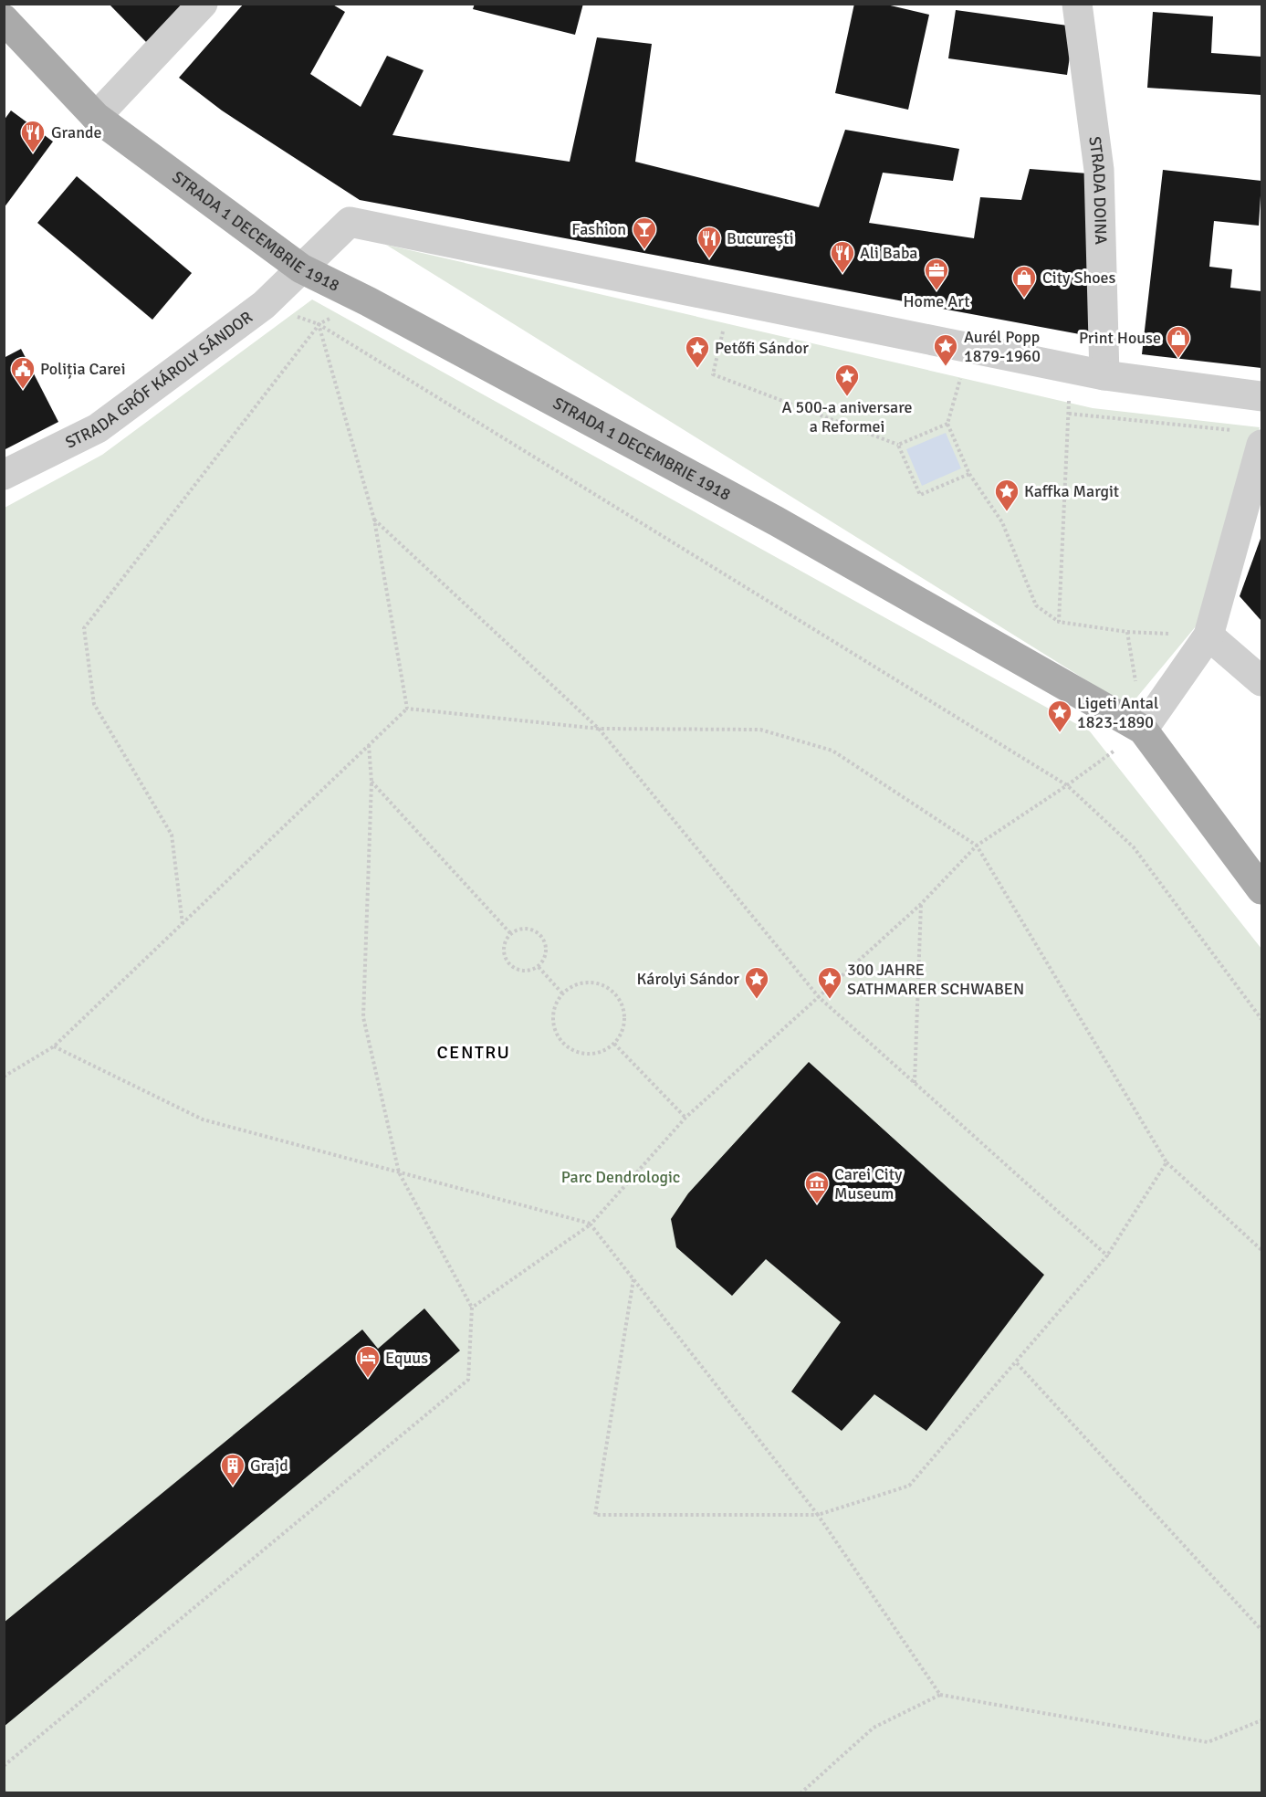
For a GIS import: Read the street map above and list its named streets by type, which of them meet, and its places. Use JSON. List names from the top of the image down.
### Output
{
  "streets": {
    "main road": ["STRADA 1 DECEMBRIE 1918"],
    "street": ["STRADA DOINA", "STRADA GRÓF KÁROLY SÁNDOR"]
  },
  "crossings": [
    ["STRADA 1 DECEMBRIE 1918", "STRADA GRÓF KÁROLY SÁNDOR"]
  ],
  "districts": ["CENTRU"],
  "parks": ["Parc Dendrologic"],
  "places": {
    "restaurant": ["Grande", "București", "Ali Baba"],
    "bar": ["Fashion"],
    "office": ["Home Art"],
    "shop": ["City Shoes", "Print House"],
    "place": [
      "Aurél Popp 1879-1960",
      "Petőfi Sándor",
      "A 500-a aniversare a Reformei",
      "Kaffka Margit",
      "Ligeti Antal 1823-1890",
      "Károlyi Sándor",
      "300 JAHRE SATHMARER SCHWABEN"
    ],
    "public building": ["Poliția Carei"],
    "museum": ["Carei City Museum"],
    "hotel": ["Equus"],
    "building": ["Grajd"]
  }
}
